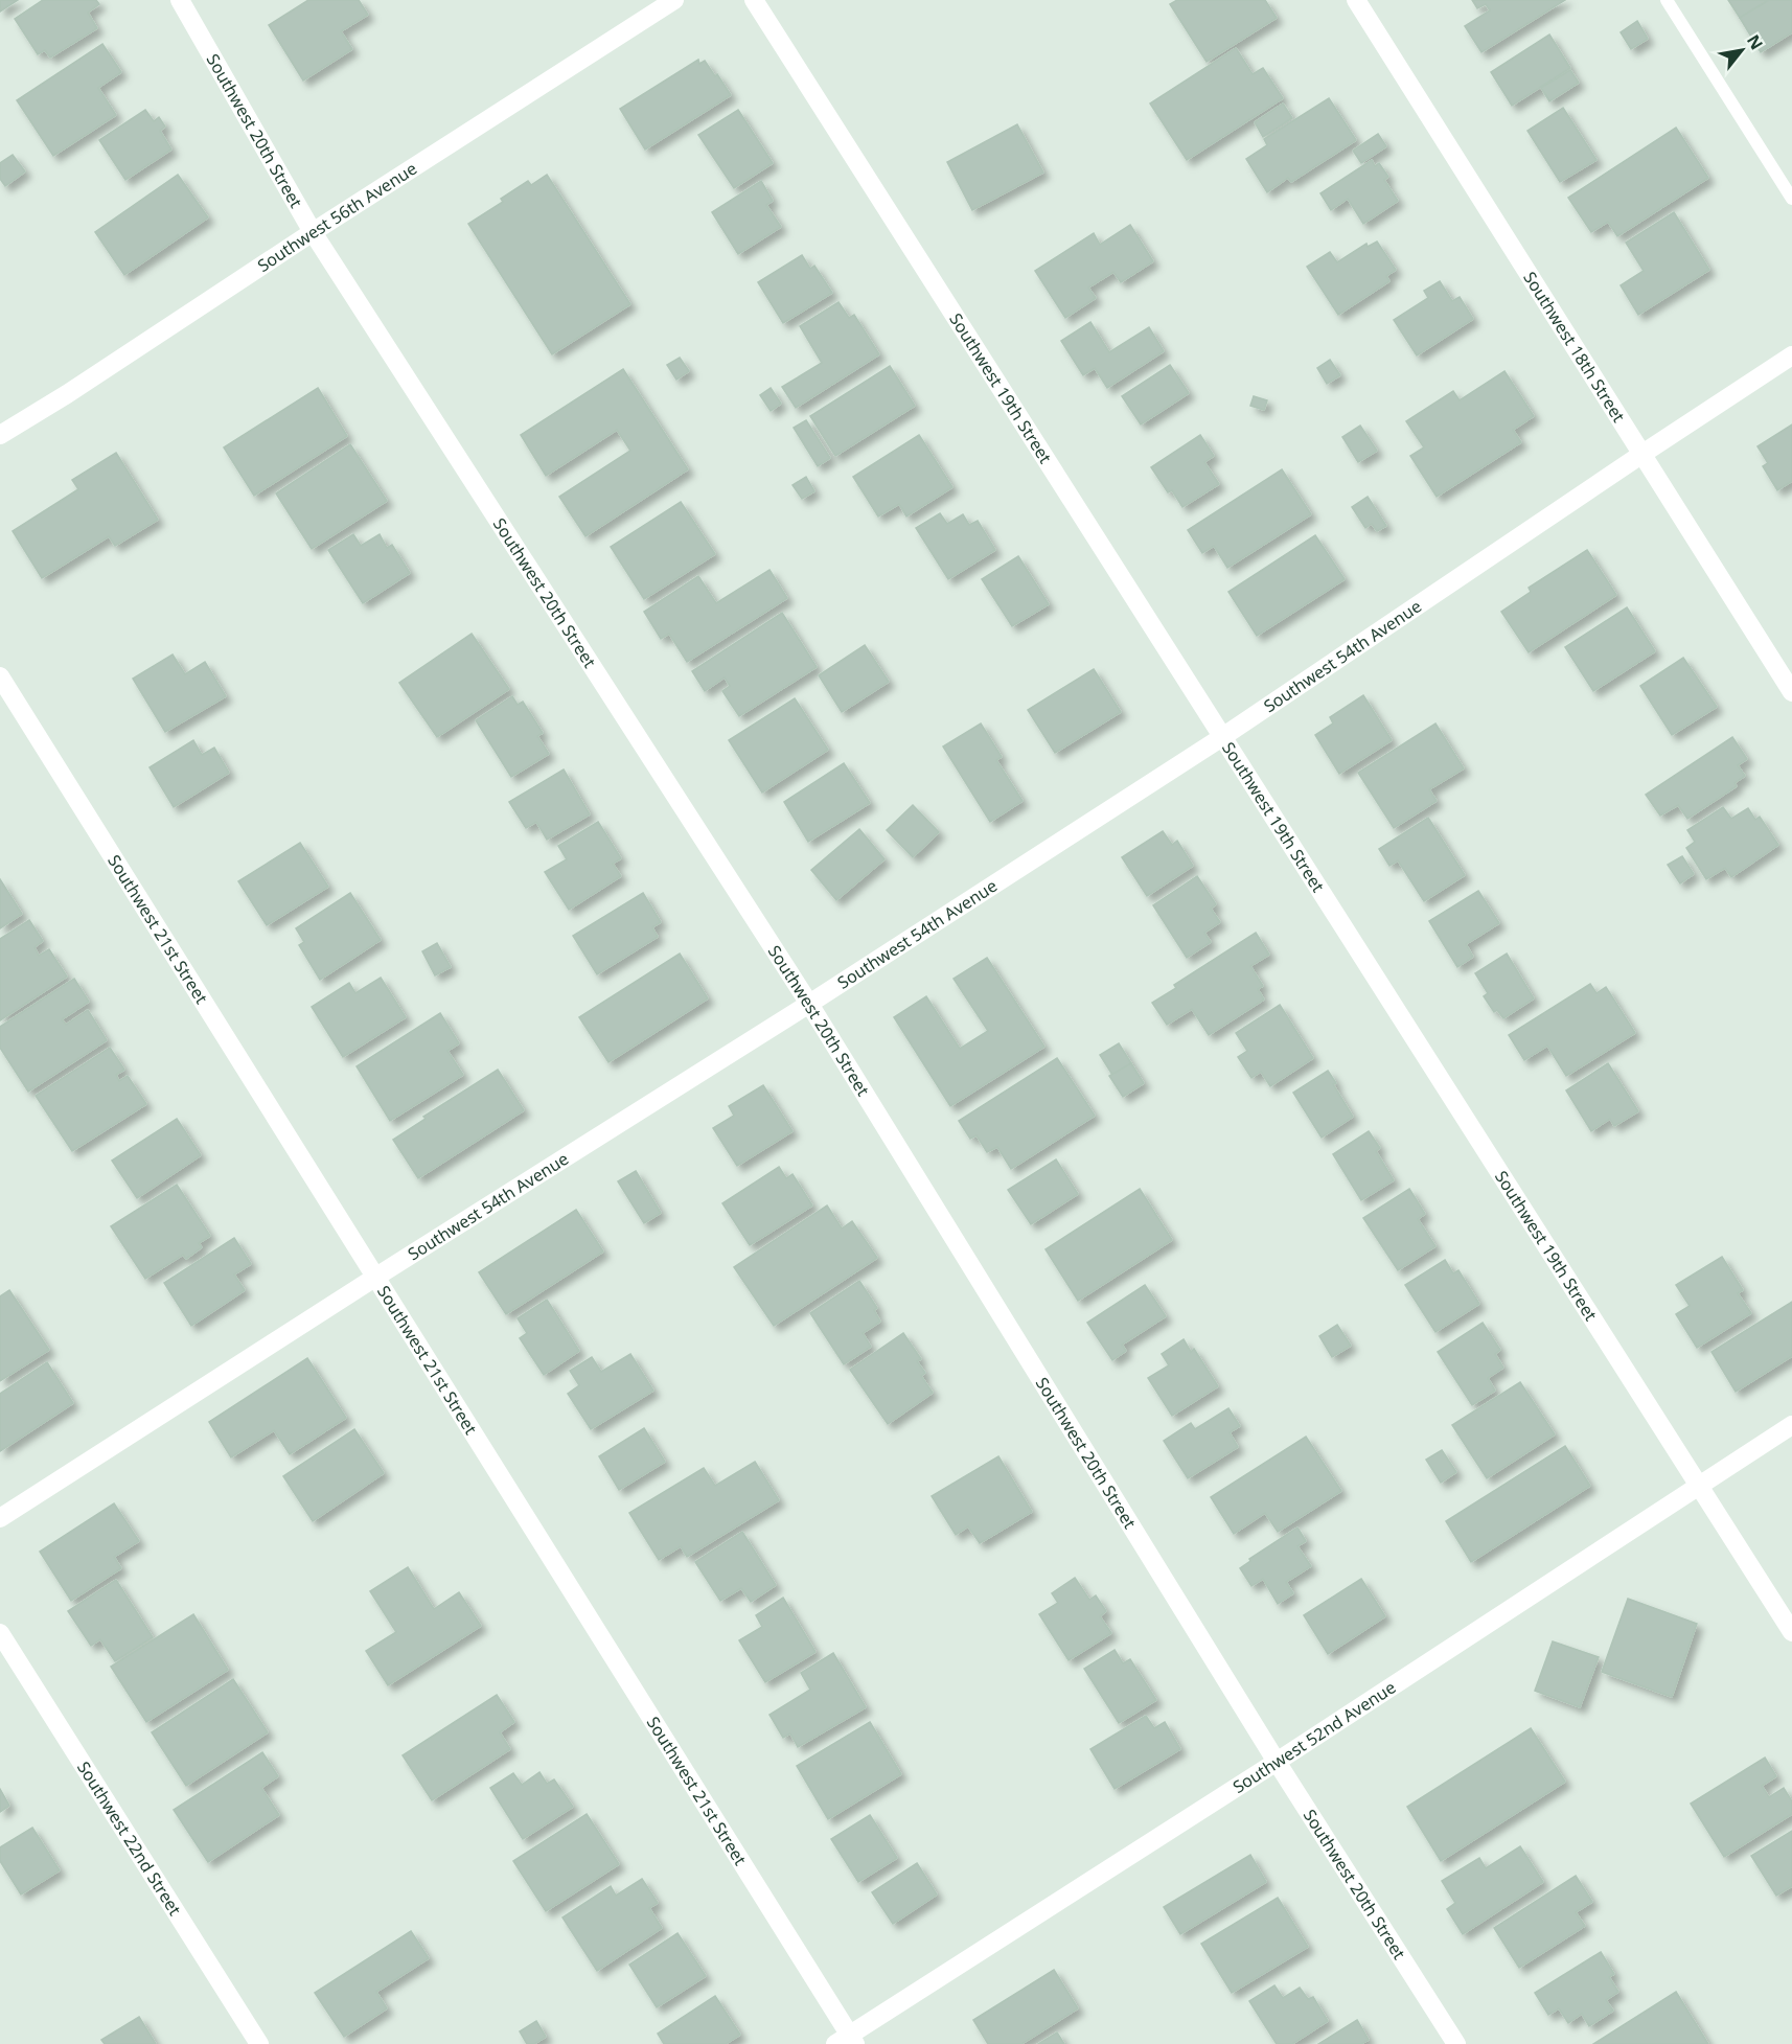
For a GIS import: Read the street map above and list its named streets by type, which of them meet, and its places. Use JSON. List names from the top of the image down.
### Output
{
  "streets": {
    "street": [
      "Southwest 20th Street",
      "Southwest 56th Avenue",
      "Southwest 18th Street",
      "Southwest 19th Street",
      "Southwest 54th Avenue",
      "Southwest 21st Street",
      "Southwest 52nd Avenue",
      "Southwest 22nd Street"
    ]
  },
  "crossings": [
    ["Southwest 20th Street", "Southwest 56th Avenue"],
    ["Southwest 20th Street", "Southwest 54th Avenue"],
    ["Southwest 20th Street", "Southwest 52nd Avenue"],
    ["Southwest 18th Street", "Southwest 54th Avenue"],
    ["Southwest 19th Street", "Southwest 54th Avenue"],
    ["Southwest 19th Street", "Southwest 52nd Avenue"],
    ["Southwest 54th Avenue", "Southwest 21st Street"],
    ["Southwest 21st Street", "Southwest 52nd Avenue"]
  ],
  "north": "top right"
}
